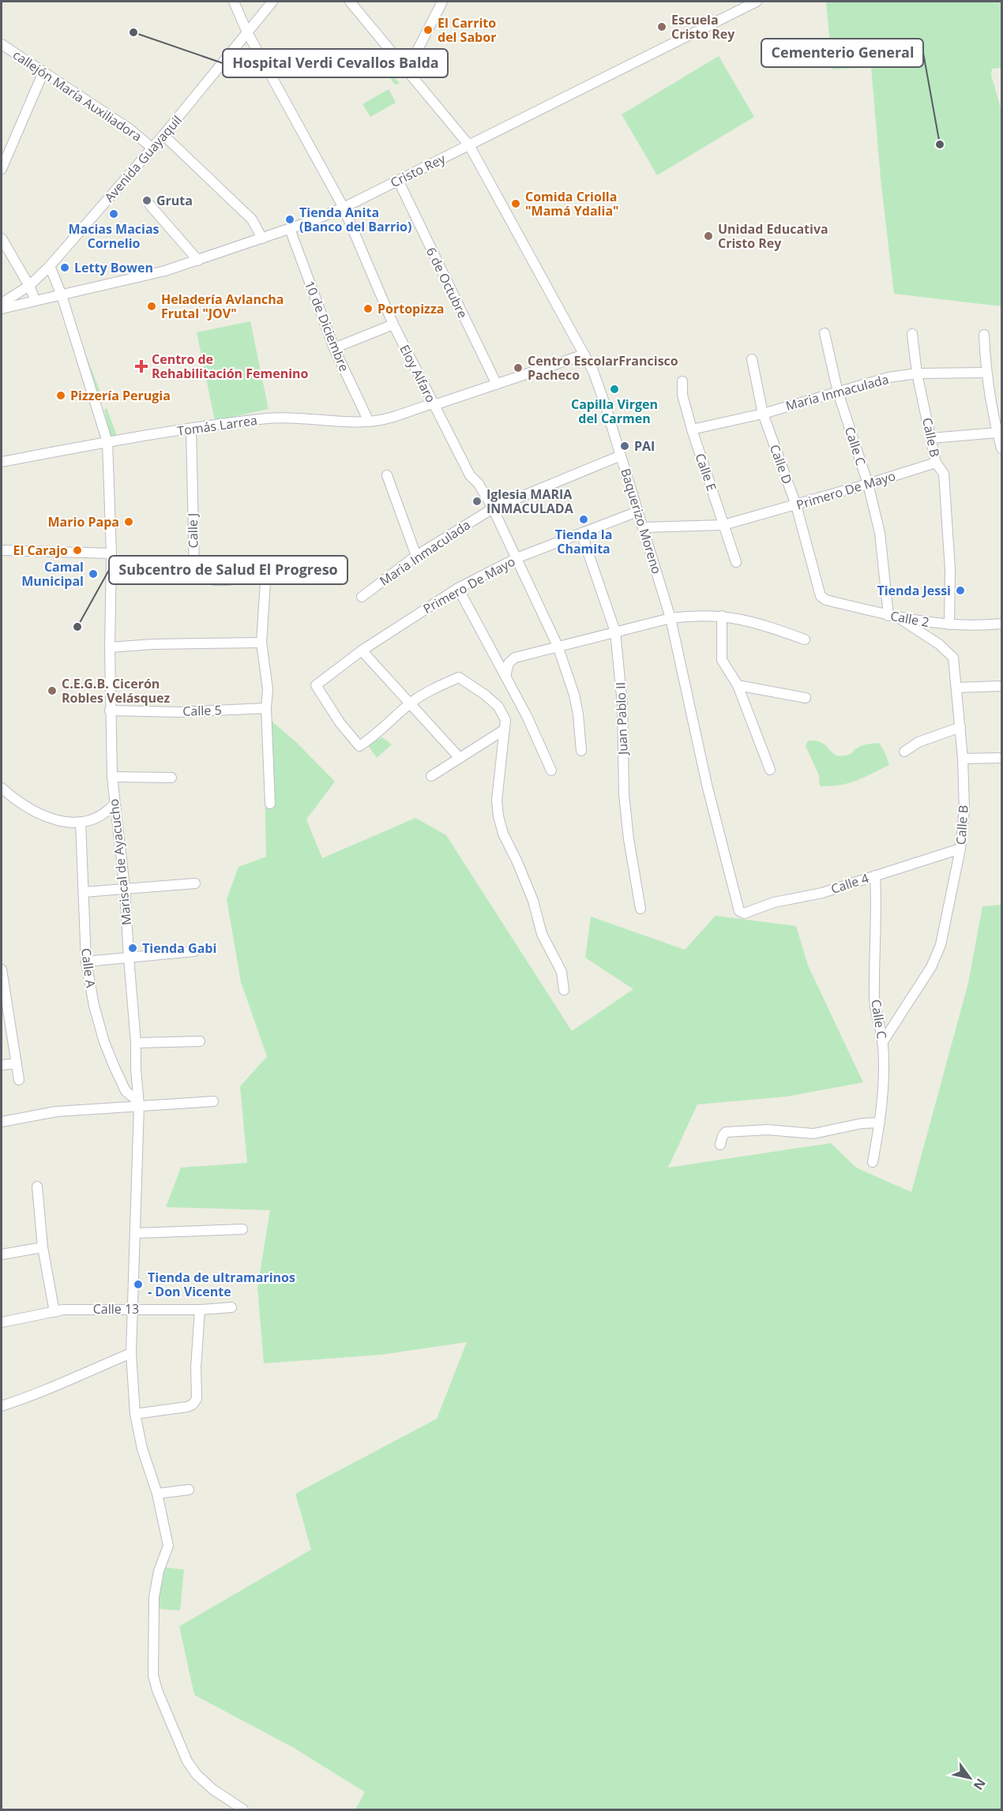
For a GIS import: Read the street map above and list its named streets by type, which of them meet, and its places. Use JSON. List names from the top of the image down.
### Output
{
  "streets": {
    "street": [
      "callejón María Auxiliadora",
      "Avenida Guayaquil",
      "Cristo Rey",
      "6 de Octubre",
      "10 de Diciembre",
      "Eloy Alfaro",
      "Maria Inmaculada",
      "Tomás Larrea",
      "Calle B",
      "Calle C",
      "Calle D",
      "Calle E",
      "Primero De Mayo",
      "Baquerizo Moreno",
      "Calle J",
      "Calle 2",
      "Calle 5",
      "Juan Pablo II",
      "Mariscal de Ayacucho",
      "Calle 4",
      "Calle A",
      "Calle 13"
    ]
  },
  "crossings": [
    ["callejón María Auxiliadora", "Avenida Guayaquil"],
    ["Avenida Guayaquil", "Eloy Alfaro"],
    ["Avenida Guayaquil", "Mariscal de Ayacucho"],
    ["Cristo Rey", "6 de Octubre"],
    ["Cristo Rey", "10 de Diciembre"],
    ["Cristo Rey", "Eloy Alfaro"],
    ["Cristo Rey", "Baquerizo Moreno"],
    ["Cristo Rey", "Mariscal de Ayacucho"],
    ["6 de Octubre", "Tomás Larrea"],
    ["10 de Diciembre", "Tomás Larrea"],
    ["Eloy Alfaro", "Maria Inmaculada"],
    ["Eloy Alfaro", "Tomás Larrea"],
    ["Eloy Alfaro", "Primero De Mayo"],
    ["Maria Inmaculada", "Calle B"],
    ["Maria Inmaculada", "Calle C"],
    ["Maria Inmaculada", "Calle D"],
    ["Maria Inmaculada", "Calle E"],
    ["Maria Inmaculada", "Baquerizo Moreno"],
    ["Tomás Larrea", "Baquerizo Moreno"],
    ["Tomás Larrea", "Calle J"],
    ["Tomás Larrea", "Mariscal de Ayacucho"],
    ["Calle B", "Calle C"],
    ["Calle B", "Primero De Mayo"],
    ["Calle B", "Calle 2"],
    ["Calle B", "Calle 4"],
    ["Calle C", "Primero De Mayo"],
    ["Calle C", "Calle 2"],
    ["Calle C", "Calle 4"],
    ["Calle D", "Primero De Mayo"],
    ["Calle D", "Calle 2"],
    ["Calle E", "Primero De Mayo"],
    ["Primero De Mayo", "Baquerizo Moreno"],
    ["Primero De Mayo", "Juan Pablo II"],
    ["Baquerizo Moreno", "Calle 4"],
    ["Calle 5", "Mariscal de Ayacucho"],
    ["Mariscal de Ayacucho", "Calle A"],
    ["Mariscal de Ayacucho", "Calle 13"]
  ],
  "places": {
    "other": [
      "Escuela Cristo Rey",
      "El Carrito del Sabor",
      "Hospital Verdi Cevallos Balda",
      "Cementerio General",
      "Gruta",
      "Comida Criolla \"Mamá Ydalia\"",
      "Macias Macias Cornelio",
      "Tienda Anita (Banco del Barrio)",
      "Unidad Educativa Cristo Rey",
      "Letty Bowen",
      "Heladería Avlancha Frutal \"JOV\"",
      "Portopizza",
      "Centro EscolarFrancisco Pacheco",
      "Capilla Virgen del Carmen",
      "Pizzería Perugia",
      "PAI",
      "Iglesia MARIA INMACULADA",
      "Tienda la Chamita",
      "Mario Papa",
      "El Carajo",
      "Camal Municipal",
      "Tienda Jessi",
      "Subcentro de Salud El Progreso",
      "C.E.G.B. Cicerón Robles Velásquez",
      "Tienda Gabi",
      "Tienda de ultramarinos - Don Vicente"
    ],
    "health": ["Centro de Rehabilitación Femenino"]
  },
  "north": "bottom right"
}
